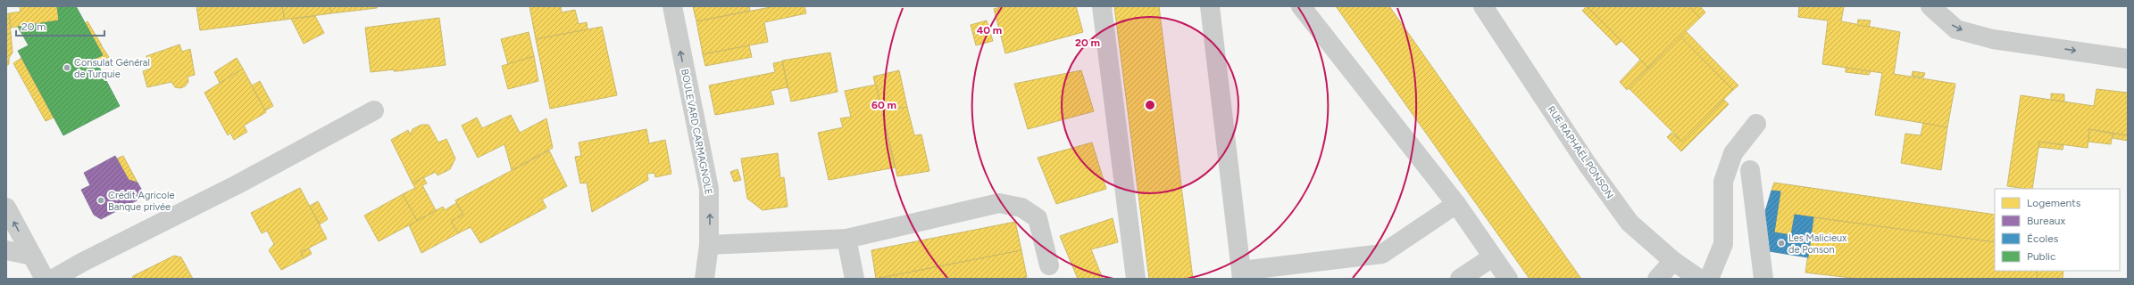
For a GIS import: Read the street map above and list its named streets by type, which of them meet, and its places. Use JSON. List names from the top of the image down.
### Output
{
  "streets": {
    "street": ["BOULEVARD CARMAGNOLE", "RUE RAPHAËL PONSON"]
  },
  "one_way": ["BOULEVARD CARMAGNOLE"],
  "places": ["Consulat Général de Turquie", "Crédit Agricole Banque privée", "Les Malicieux de Ponson"],
  "legend": [
    "Logements",
    "Bureaux",
    "Écoles",
    "Public"
  ],
  "scale_bar": "20 m",
  "rings": ["40 m", "20 m", "60 m"]
}
